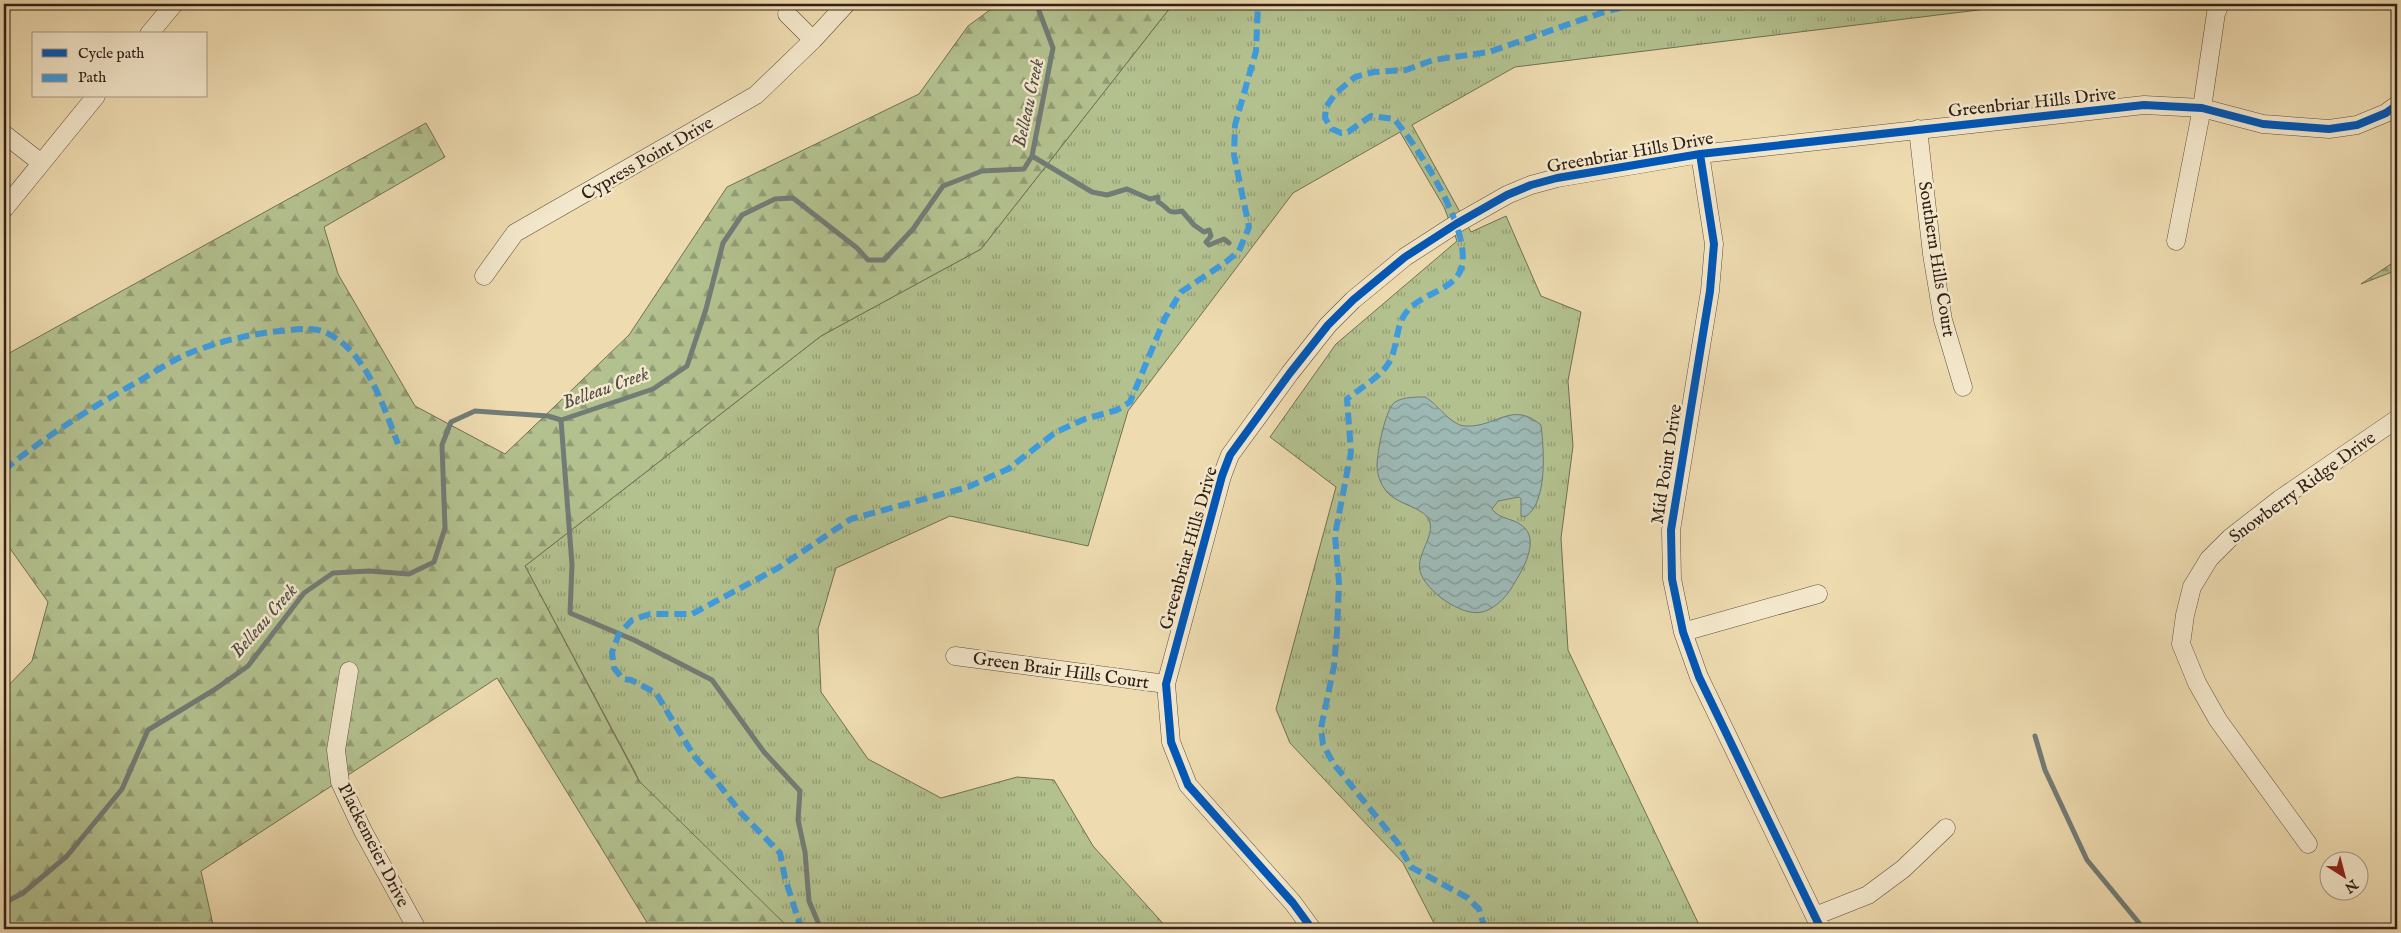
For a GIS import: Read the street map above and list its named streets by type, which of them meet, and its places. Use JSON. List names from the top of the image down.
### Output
{
  "streets": {
    "street": [
      "Greenbriar Hills Drive",
      "Cypress Point Drive",
      "Southern Hills Court",
      "Mid Point Drive",
      "Snowberry Ridge Drive",
      "Green Brair Hills Court",
      "Plackemeier Drive"
    ]
  },
  "crossings": [
    ["Greenbriar Hills Drive", "Southern Hills Court"],
    ["Greenbriar Hills Drive", "Mid Point Drive"],
    ["Greenbriar Hills Drive", "Green Brair Hills Court"]
  ],
  "water": ["Belleau Creek"],
  "legend": ["Cycle path", "Path"],
  "north": "bottom right"
}
